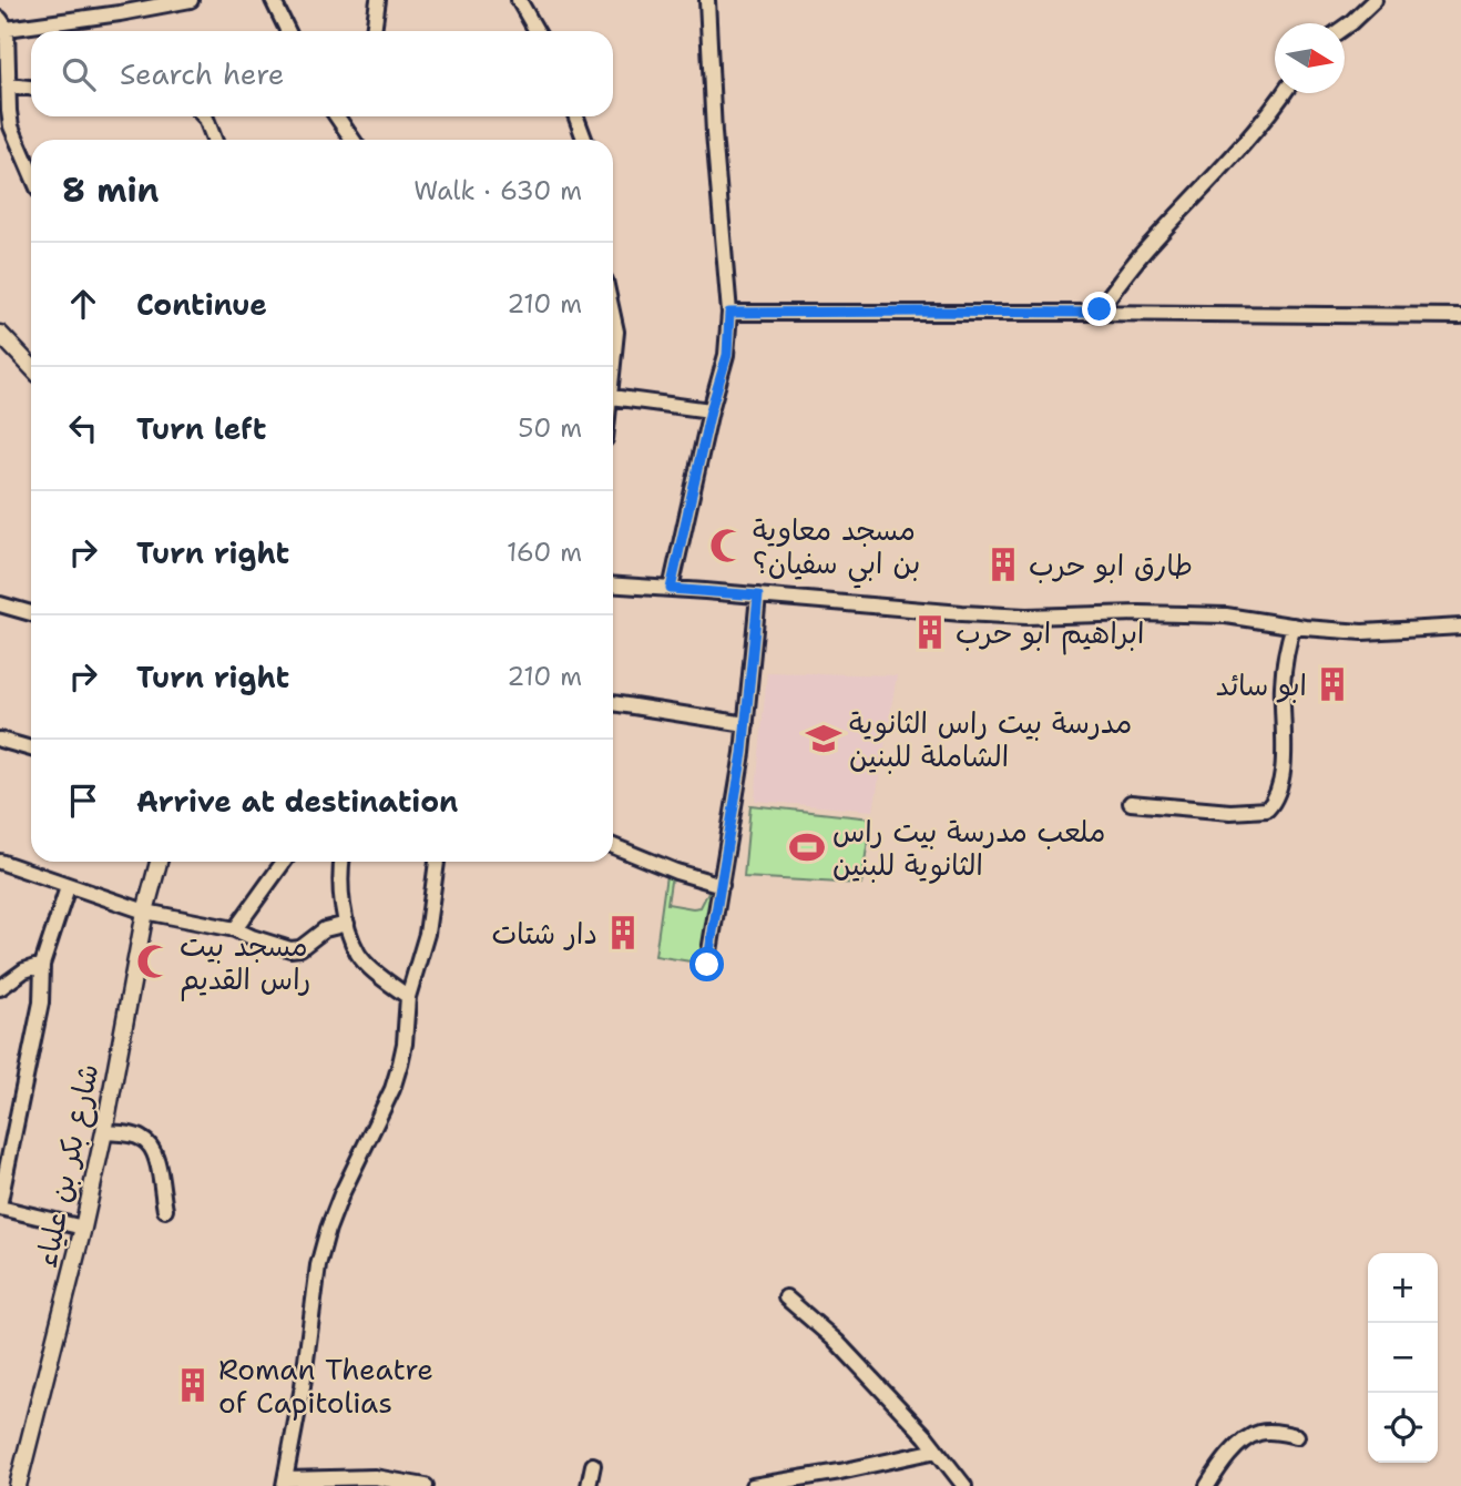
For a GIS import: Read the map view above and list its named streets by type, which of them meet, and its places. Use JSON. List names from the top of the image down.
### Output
{
  "streets": {
    "street": ["شارع بكر بن علياء"]
  },
  "places": {
    "mosque": ["مسجد معاوية بن ابي سفيان؟", "مسجد بيت راس القديم"],
    "building": [
      "طارق ابو حرب",
      "ابراهيم ابو حرب",
      "ابو سائد",
      "دار شتات",
      "Roman Theatre of Capitolias"
    ],
    "school or university": ["مدرسة بيت راس الثانوية الشاملة للبنين"],
    "sports": ["ملعب مدرسة بيت راس الثانوية للبنين"]
  },
  "north": "right",
  "page": {
    "search": "Search here",
    "heading": ["8 min", "Walk · 630 m"],
    "list": [
      ["Continue", "210 m"],
      ["Turn left", "50 m"],
      ["Turn right", "160 m"],
      ["Turn right", "210 m"],
      "Arrive at destination"
    ],
    "map_buttons": ["+", "−"]
  }
}
